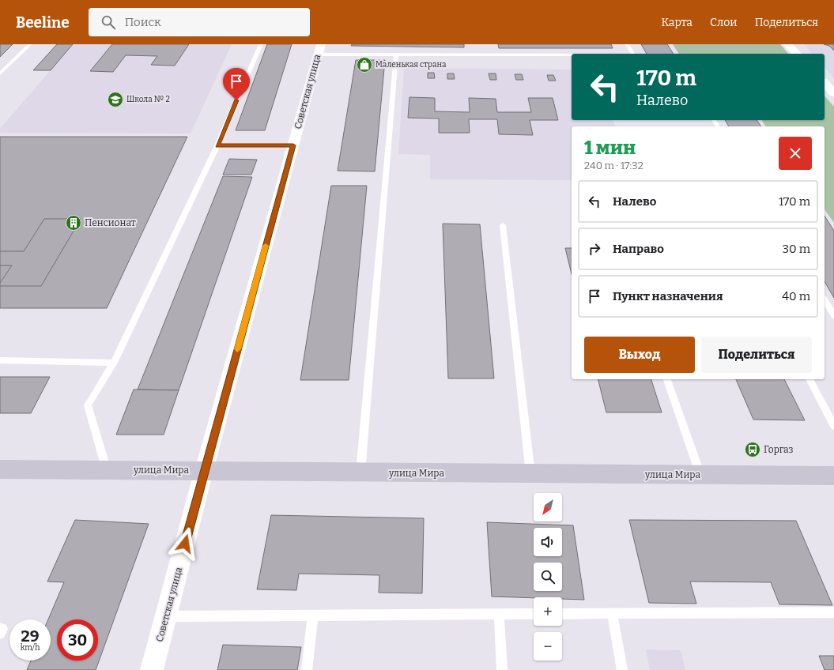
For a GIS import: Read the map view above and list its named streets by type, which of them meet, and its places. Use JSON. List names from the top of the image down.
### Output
{
  "streets": {
    "street": ["Советская улица", "улица Мира"]
  },
  "crossings": [
    ["Советская улица", "улица Мира"]
  ],
  "places": {
    "shop": ["Маленькая страна"],
    "school or university": ["Школа № 2"],
    "building": ["Пенсионат"],
    "bus stop": ["Горгаз"]
  },
  "north": "bottom left",
  "page": {
    "header": "Beeline",
    "search": "Поиск",
    "nav": ["Карта", "Слои", "Поделиться"],
    "turn": ["170 m", "Налево"],
    "heading": ["1 мин", "240 m · 17:32"],
    "list": [
      {
        "name": "Налево",
        "value": "170 m"
      },
      {
        "name": "Направо",
        "value": "30 m"
      },
      {
        "name": "Пункт назначения",
        "value": "40 m"
      }
    ],
    "buttons": ["Выход", "Поделиться"],
    "map_buttons": ["+", "−"],
    "speed": "29 km/h",
    "limit": "30"
  }
}
